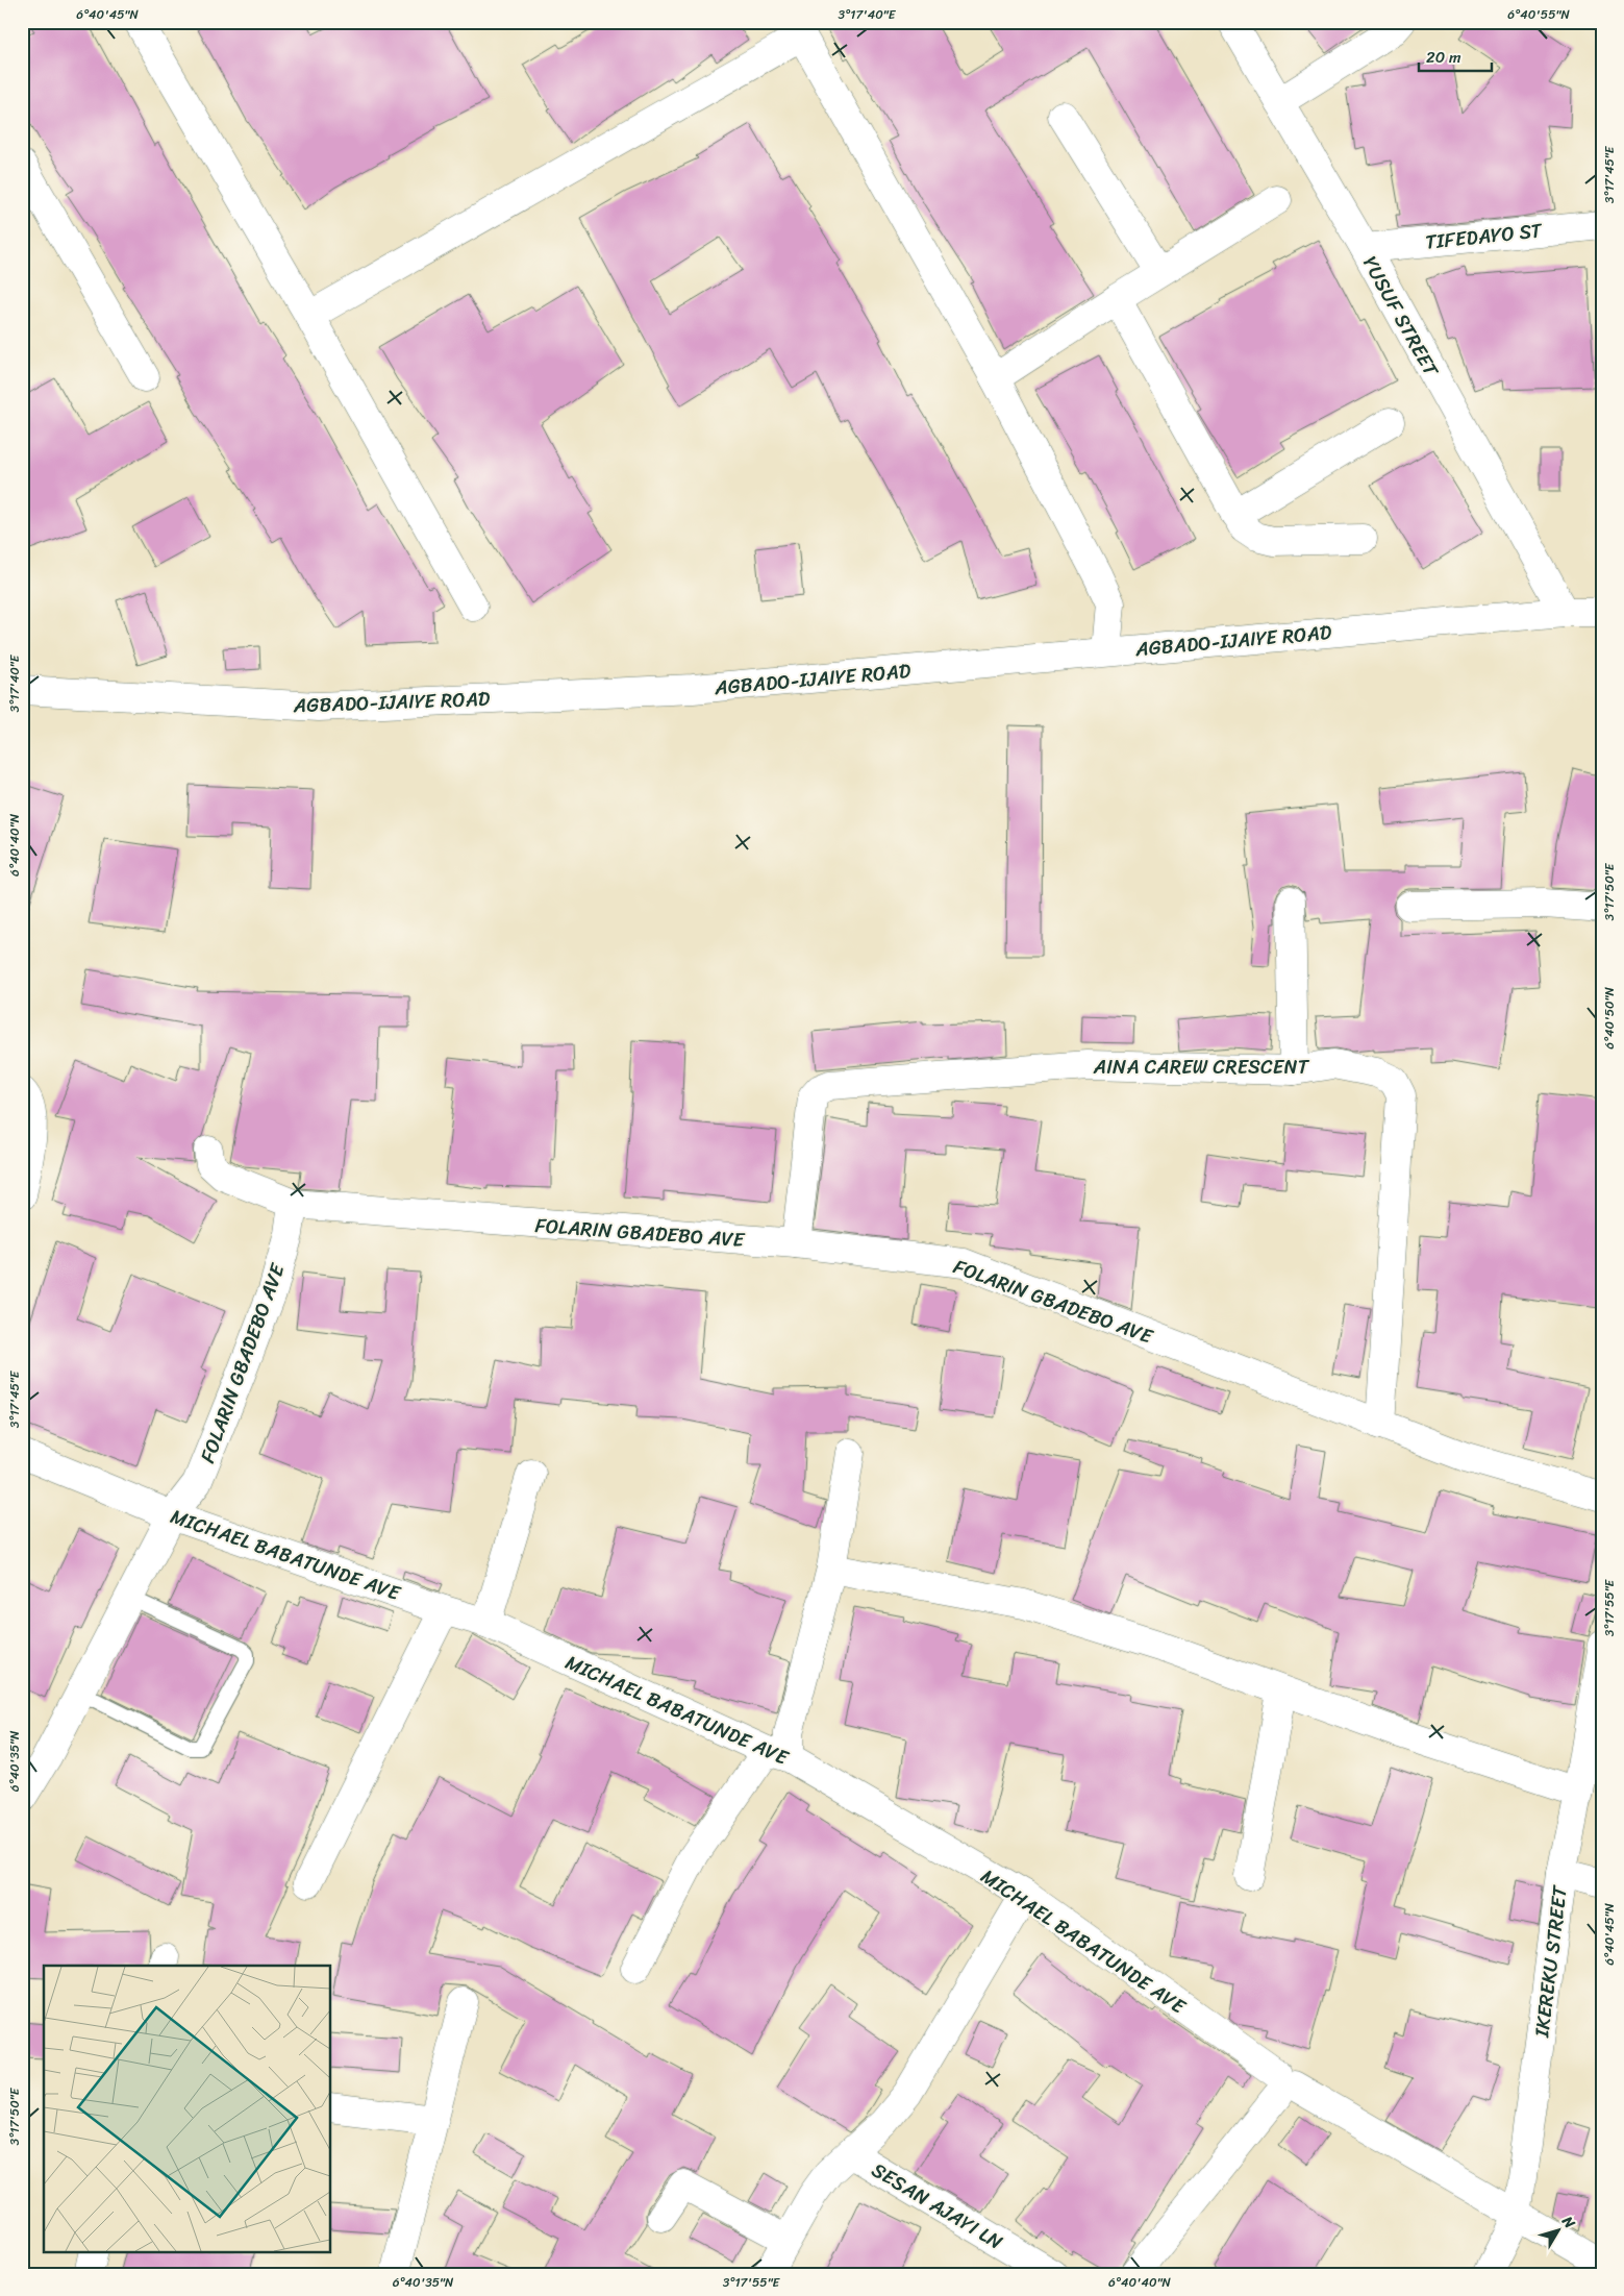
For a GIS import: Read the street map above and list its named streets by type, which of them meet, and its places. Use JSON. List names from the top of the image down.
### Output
{
  "streets": {
    "street": [
      "TIFEDAYO ST",
      "YUSUF STREET",
      "AGBADO-IJAIYE ROAD",
      "AINA CAREW CRESCENT",
      "FOLARIN GBADEBO AVE",
      "MICHAEL BABATUNDE AVE",
      "IKEREKU STREET",
      "SESAN AJAYI LN"
    ]
  },
  "crossings": [
    ["TIFEDAYO ST", "YUSUF STREET"],
    ["YUSUF STREET", "AGBADO-IJAIYE ROAD"],
    ["AINA CAREW CRESCENT", "FOLARIN GBADEBO AVE"],
    ["FOLARIN GBADEBO AVE", "MICHAEL BABATUNDE AVE"],
    ["MICHAEL BABATUNDE AVE", "IKEREKU STREET"]
  ],
  "scale_bar": "20 m",
  "north": "top right",
  "coordinates": [
    "6°40'45\"N",
    "3°17'40\"E",
    "6°40'55\"N",
    "3°17'45\"E",
    "6°40'40\"N",
    "3°17'50\"E",
    "6°40'50\"N",
    "3°17'55\"E",
    "6°40'35\"N"
  ]
}
